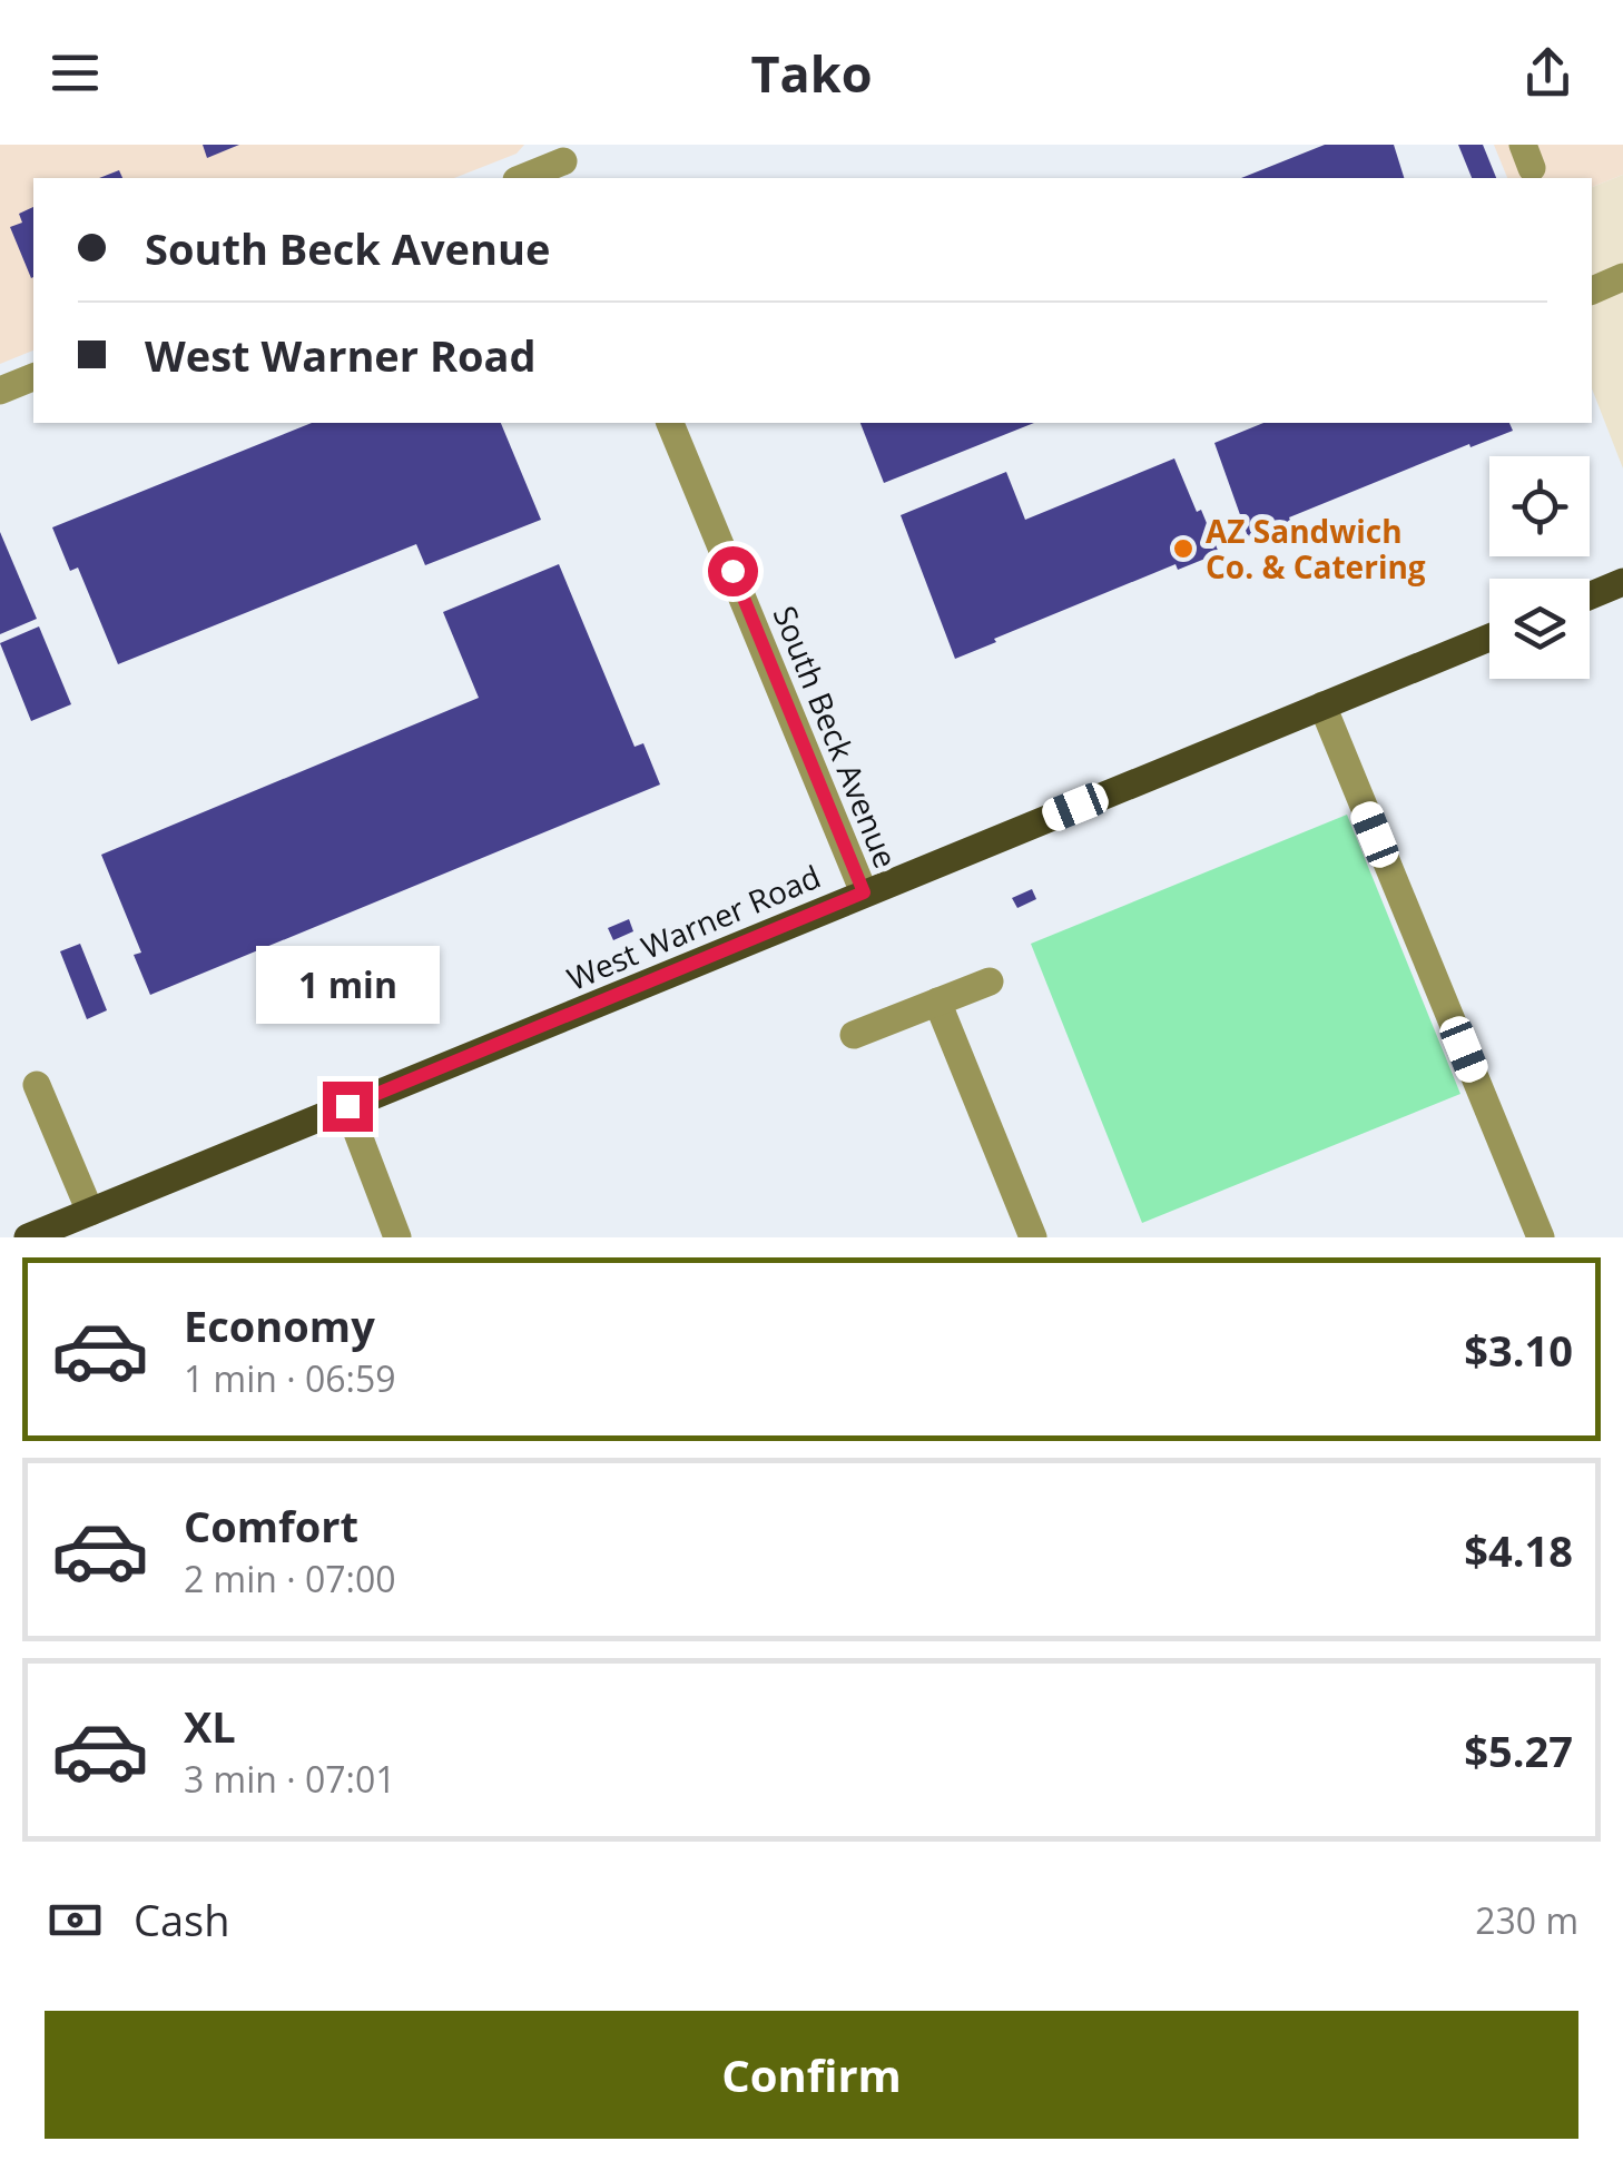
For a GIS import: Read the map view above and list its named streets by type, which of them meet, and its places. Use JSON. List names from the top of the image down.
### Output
{
  "streets": {
    "main road": ["West Warner Road"],
    "street": ["South Beck Avenue"]
  },
  "crossings": [
    ["South Beck Avenue", "West Warner Road"]
  ],
  "places": ["AZ Sandwich Co. & Catering"],
  "page": {
    "header": "Tako",
    "banner": ["South Beck Avenue", "West Warner Road"],
    "bubble": "1 min",
    "list": [
      {
        "name": "Economy",
        "note": "1 min · 06:59",
        "value": "$3.10"
      },
      {
        "name": "Comfort",
        "note": "2 min · 07:00",
        "value": "$4.18"
      },
      {
        "name": "XL",
        "note": "3 min · 07:01",
        "value": "$5.27"
      }
    ],
    "pay": ["Cash", "230 m"],
    "buttons": "Confirm"
  }
}
